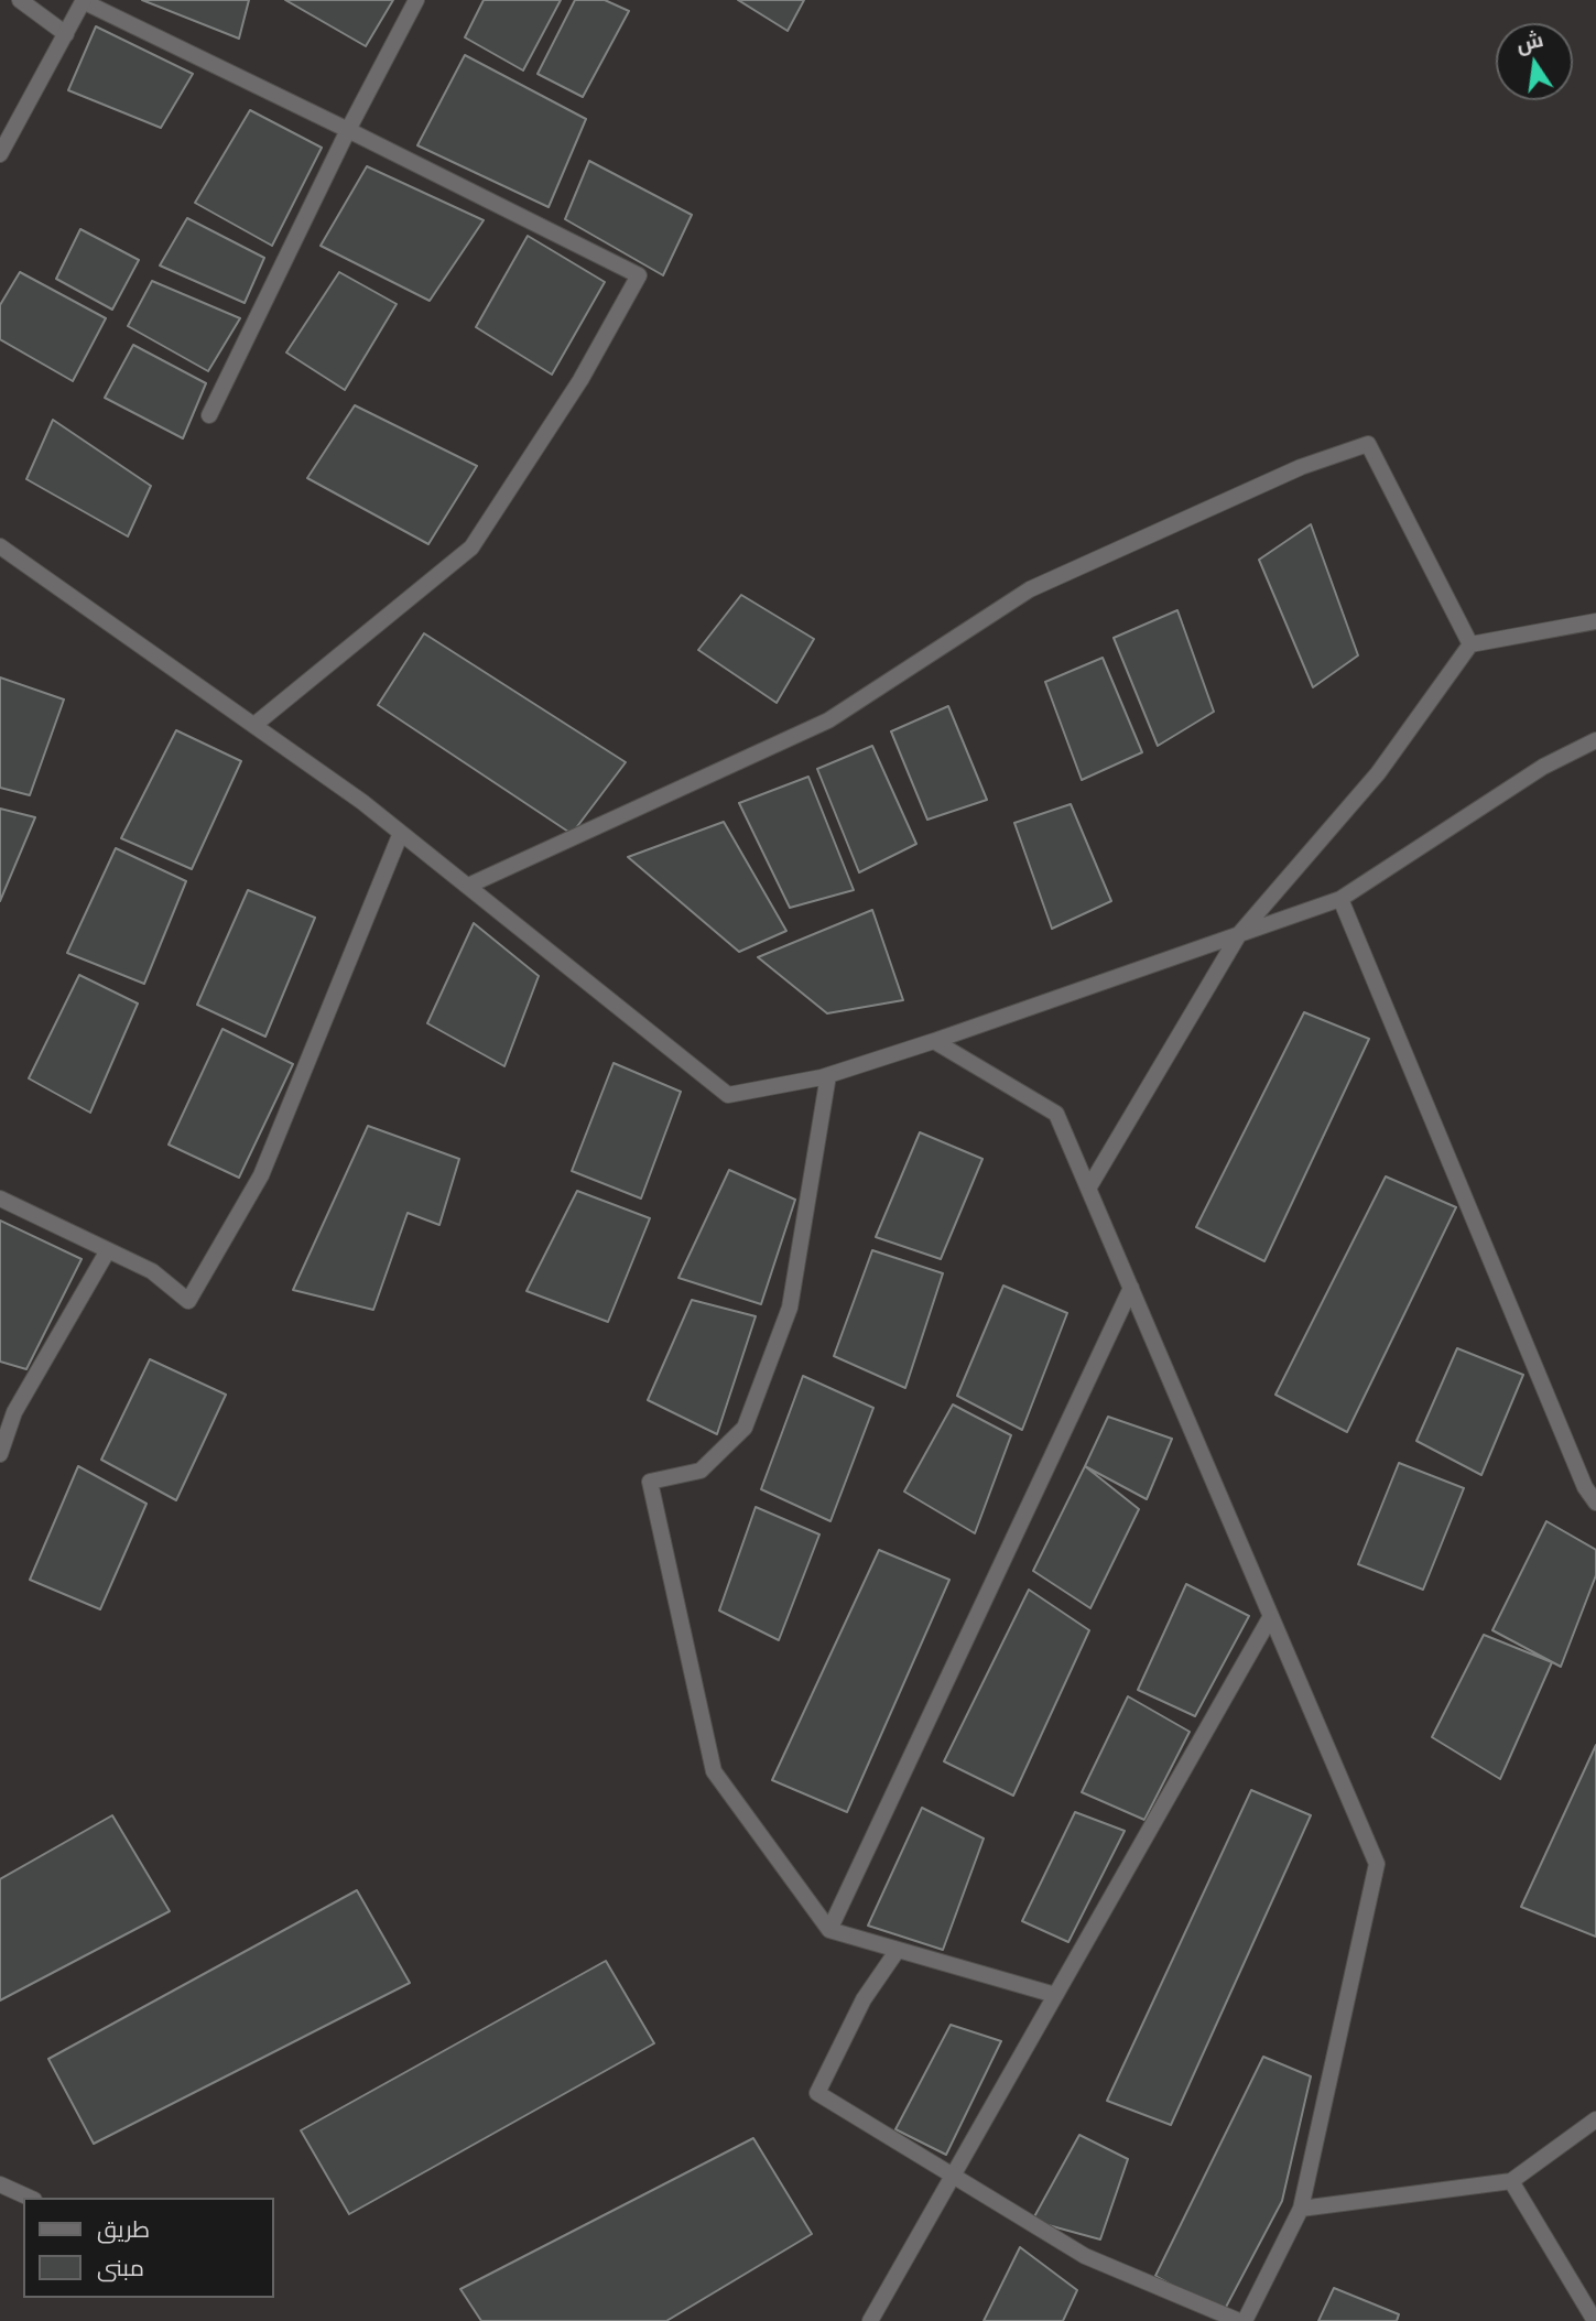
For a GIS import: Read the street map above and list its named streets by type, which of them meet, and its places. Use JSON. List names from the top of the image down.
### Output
{
  "legend": ["طريق", "مبنى"],
  "north": "top"
}
